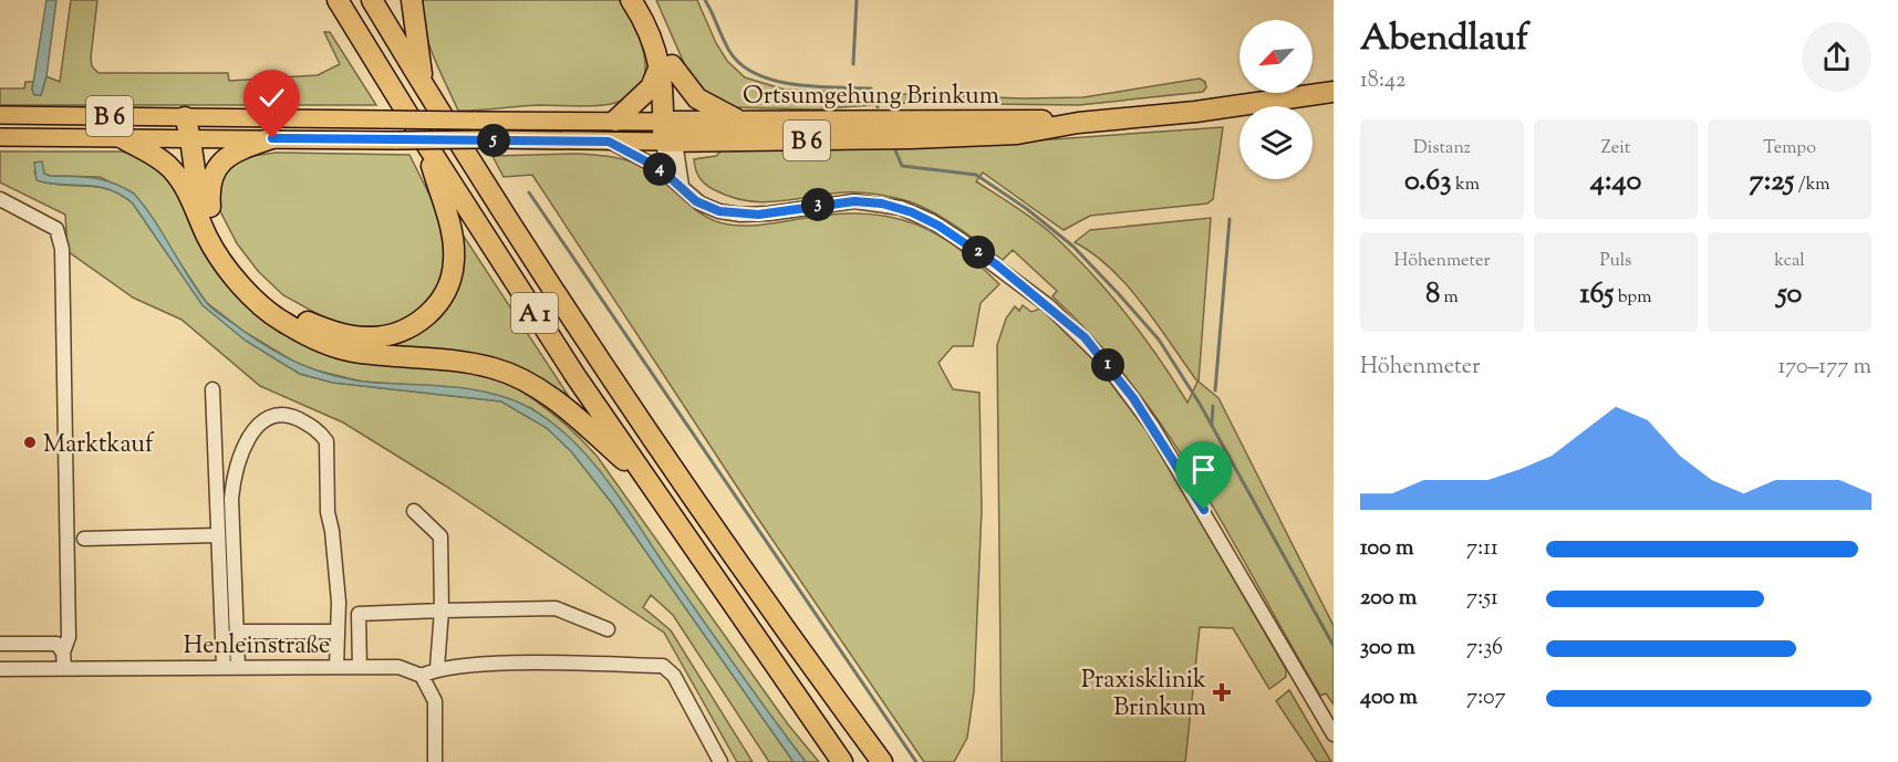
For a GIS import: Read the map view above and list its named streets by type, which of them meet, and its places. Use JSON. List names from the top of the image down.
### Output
{
  "streets": {
    "highway": ["Ortsumgehung Brinkum", "B 6", "A 1"],
    "street": ["Henleinstraße"]
  },
  "crossings": [
    ["Ortsumgehung Brinkum", "B 6"]
  ],
  "places": {
    "other": ["Marktkauf"],
    "health": ["Praxisklinik Brinkum"]
  },
  "north": "bottom left",
  "page": {
    "heading": ["Abendlauf", "18:42"],
    "stats": [
      ["Distanz", "0.63 km"],
      ["Zeit", "4:40"],
      ["Tempo", "7:25 /km"],
      ["Höhenmeter", "8 m"],
      ["Puls", "165 bpm"],
      ["kcal", "50"]
    ],
    "pins": [
      "5",
      "4",
      "3",
      "2",
      "1"
    ],
    "chart": ["Höhenmeter", "170–177 m"],
    "list": [
      {
        "name": "100 m",
        "note": "7:11"
      },
      {
        "name": "200 m",
        "note": "7:51"
      },
      {
        "name": "300 m",
        "note": "7:36"
      },
      {
        "name": "400 m",
        "note": "7:07"
      }
    ]
  }
}
